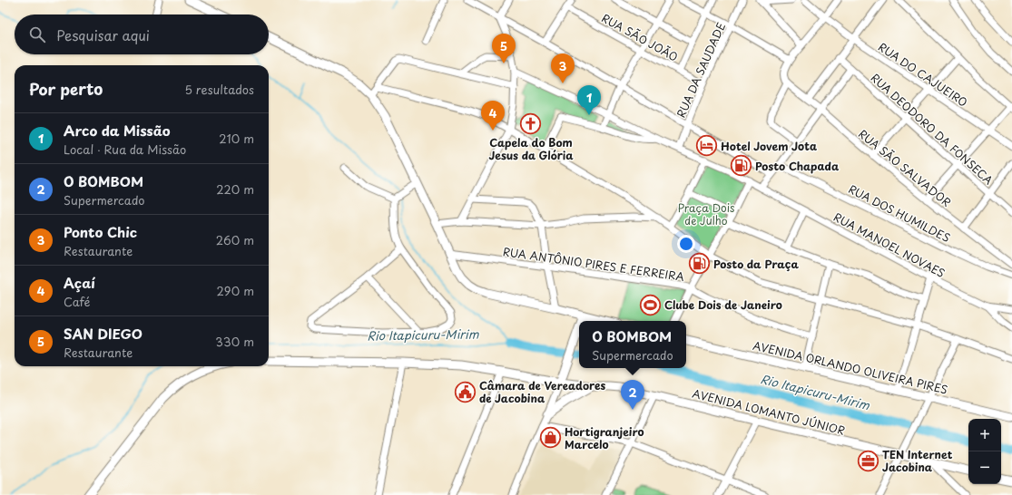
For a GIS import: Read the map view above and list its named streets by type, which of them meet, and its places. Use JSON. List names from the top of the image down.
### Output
{
  "streets": {
    "main road": ["AVENIDA ORLANDO OLIVEIRA PIRES", "AVENIDA LOMANTO JÚNIOR"],
    "street": [
      "RUA SÃO JOÃO",
      "RUA DA SAUDADE",
      "RUA DO CAJUEIRO",
      "RUA DEODORO DA FONSECA",
      "RUA SÃO SALVADOR",
      "RUA DOS HUMILDES",
      "RUA MANOEL NOVAES",
      "RUA ANTÔNIO PIRES E FERREIRA"
    ]
  },
  "crossings": [
    ["RUA SÃO JOÃO", "RUA DA SAUDADE"]
  ],
  "water": ["Rio Itapicuru-Mirim"],
  "parks": ["Praça Dois de Julho"],
  "places": {
    "church": ["Capela do Bom Jesus da Glória"],
    "hotel": ["Hotel Jovem Jota"],
    "fuel station": ["Posto Chapada", "Posto da Praça"],
    "sports": ["Clube Dois de Janeiro"],
    "public building": ["Câmara de Vereadores de Jacobina"],
    "shop": ["Hortigranjeiro Marcelo"],
    "office": ["TEN Internet Jacobina"]
  },
  "page": {
    "search": "Pesquisar aqui",
    "pins": [
      "5",
      "3",
      "1",
      "4",
      "2"
    ],
    "heading": ["Por perto", "5 resultados"],
    "list": [
      {
        "mark": "1",
        "name": "Arco da Missão",
        "note": "Local · Rua da Missão",
        "value": "210 m"
      },
      {
        "mark": "2",
        "name": "O BOMBOM",
        "note": "Supermercado",
        "value": "220 m"
      },
      {
        "mark": "3",
        "name": "Ponto Chic",
        "note": "Restaurante",
        "value": "260 m"
      },
      {
        "mark": "4",
        "name": "Açaí",
        "note": "Café",
        "value": "290 m"
      },
      {
        "mark": "5",
        "name": "SAN DIEGO",
        "note": "Restaurante",
        "value": "330 m"
      }
    ],
    "popup": ["O BOMBOM", "Supermercado"],
    "map_buttons": ["+", "−"]
  }
}
